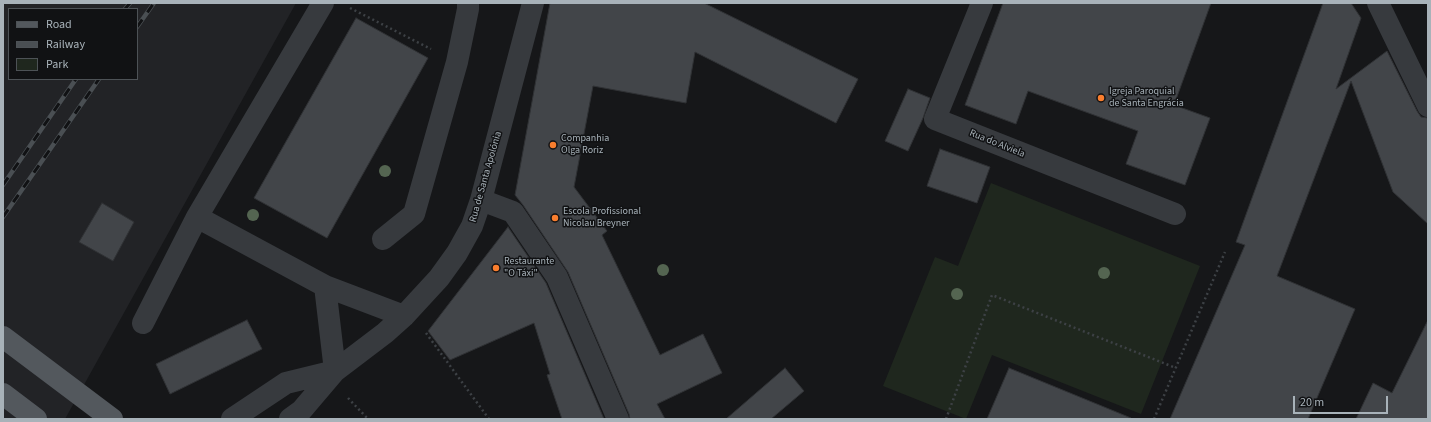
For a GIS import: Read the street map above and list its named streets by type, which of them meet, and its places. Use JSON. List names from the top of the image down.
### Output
{
  "streets": {
    "street": ["Rua do Alviela", "Rua de Santa Apolónia"]
  },
  "places": [
    "Igreja Paroquial de Santa Engrácia",
    "Companhia Olga Roriz",
    "Escola Profissional Nicolau Breyner",
    "Restaurante \"O Táxi\""
  ],
  "legend": ["Road", "Railway", "Park"],
  "scale_bar": "20 m"
}
